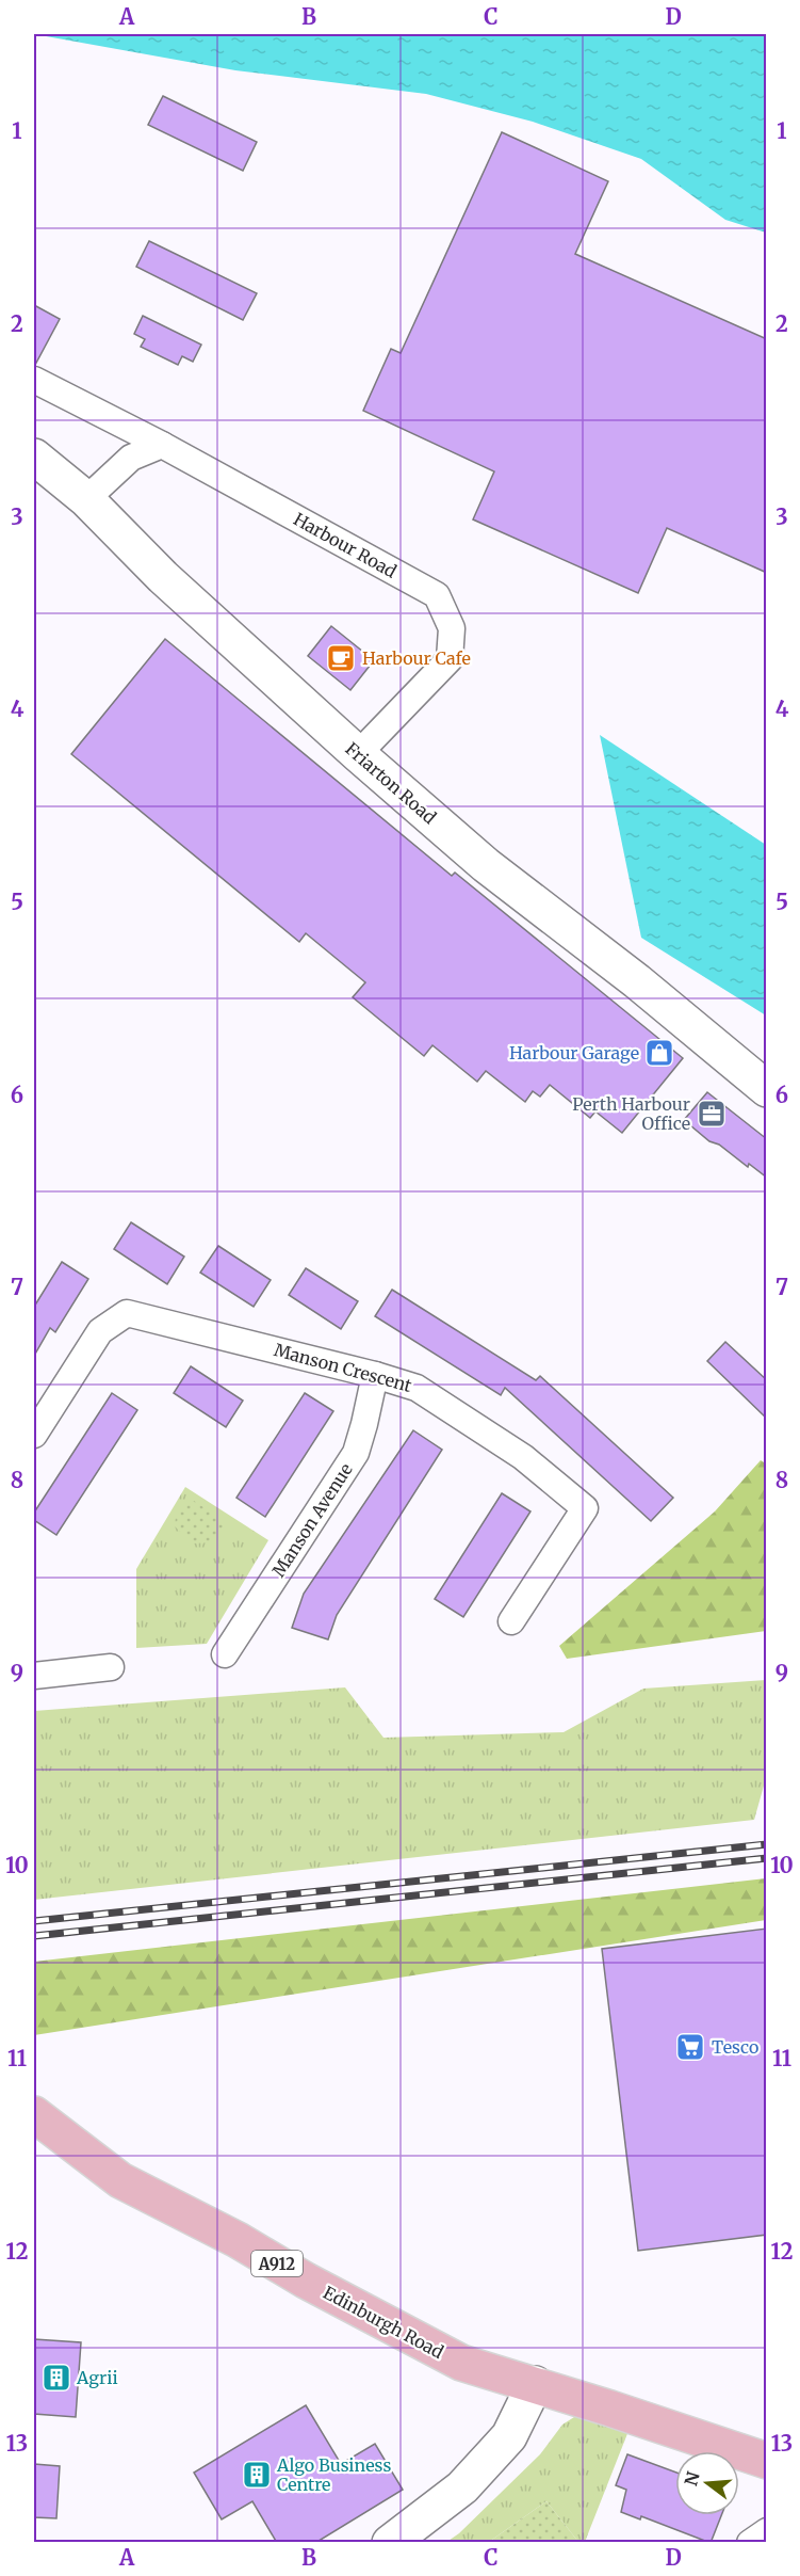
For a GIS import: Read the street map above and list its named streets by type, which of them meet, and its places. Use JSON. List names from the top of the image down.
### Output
{
  "streets": {
    "main road": ["A912", "Edinburgh Road"],
    "street": [
      "Harbour Road",
      "Friarton Road",
      "Manson Crescent",
      "Manson Avenue"
    ]
  },
  "crossings": [
    ["Harbour Road", "Friarton Road"],
    ["Manson Crescent", "Manson Avenue"]
  ],
  "places": {
    "cafe": ["Harbour Cafe"],
    "shop": ["Harbour Garage"],
    "office": ["Perth Harbour Office"],
    "supermarket": ["Tesco"],
    "building": ["Agrii", "Algo Business Centre"]
  },
  "north": "left",
  "grid": {
    "columns": [
      "A",
      "B",
      "C",
      "D"
    ],
    "rows": [
      "1",
      "2",
      "3",
      "4",
      "5",
      "6",
      "7",
      "8",
      "9",
      "10",
      "11",
      "12",
      "13"
    ]
  }
}
